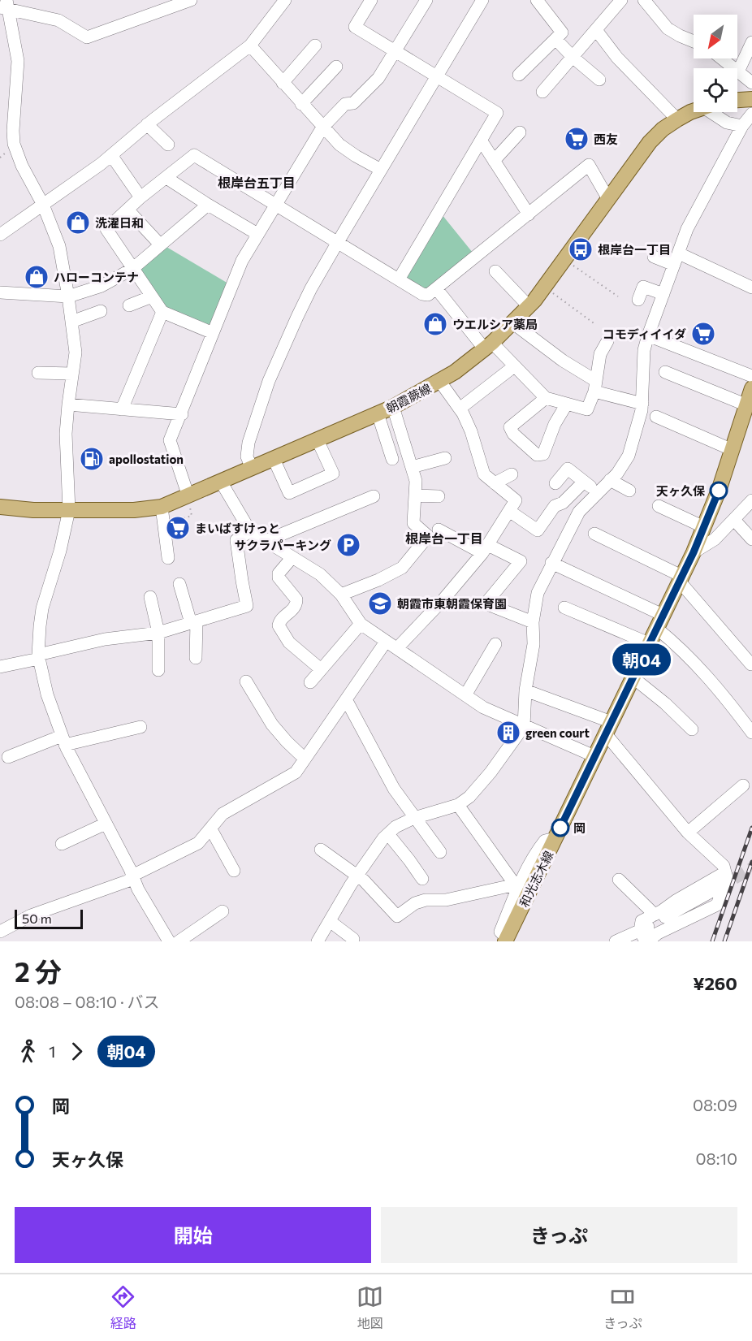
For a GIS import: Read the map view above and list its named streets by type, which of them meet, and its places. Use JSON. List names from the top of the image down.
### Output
{
  "streets": {
    "main road": ["朝霞蕨線", "和光志木線"]
  },
  "districts": ["根岸台五丁目", "根岸台一丁目"],
  "places": {
    "supermarket": ["西友", "コモディイイダ", "まいばすけっと"],
    "shop": ["洗濯日和", "ハローコンテナ", "ウエルシア薬局"],
    "bus stop": ["根岸台一丁目"],
    "fuel station": ["apollostation"],
    "other": ["天ヶ久保", "岡"],
    "parking": ["サクラパーキング"],
    "school or university": ["朝霞市東朝霞保育園"],
    "building": ["green court"]
  },
  "lines": ["bus line 朝04"],
  "scale_bar": "50 m",
  "north": "bottom left",
  "page": {
    "on_map": "朝04",
    "scale": "50 m",
    "heading": ["2 分", "08:08 – 08:10 · バス", "¥260"],
    "legs": ["1", "朝04"],
    "list": [
      {
        "name": "岡",
        "value": "08:09"
      },
      {
        "name": "天ヶ久保",
        "value": "08:10"
      }
    ],
    "buttons": ["開始", "きっぷ"],
    "tabs": ["経路", "地図", "きっぷ"]
  }
}
